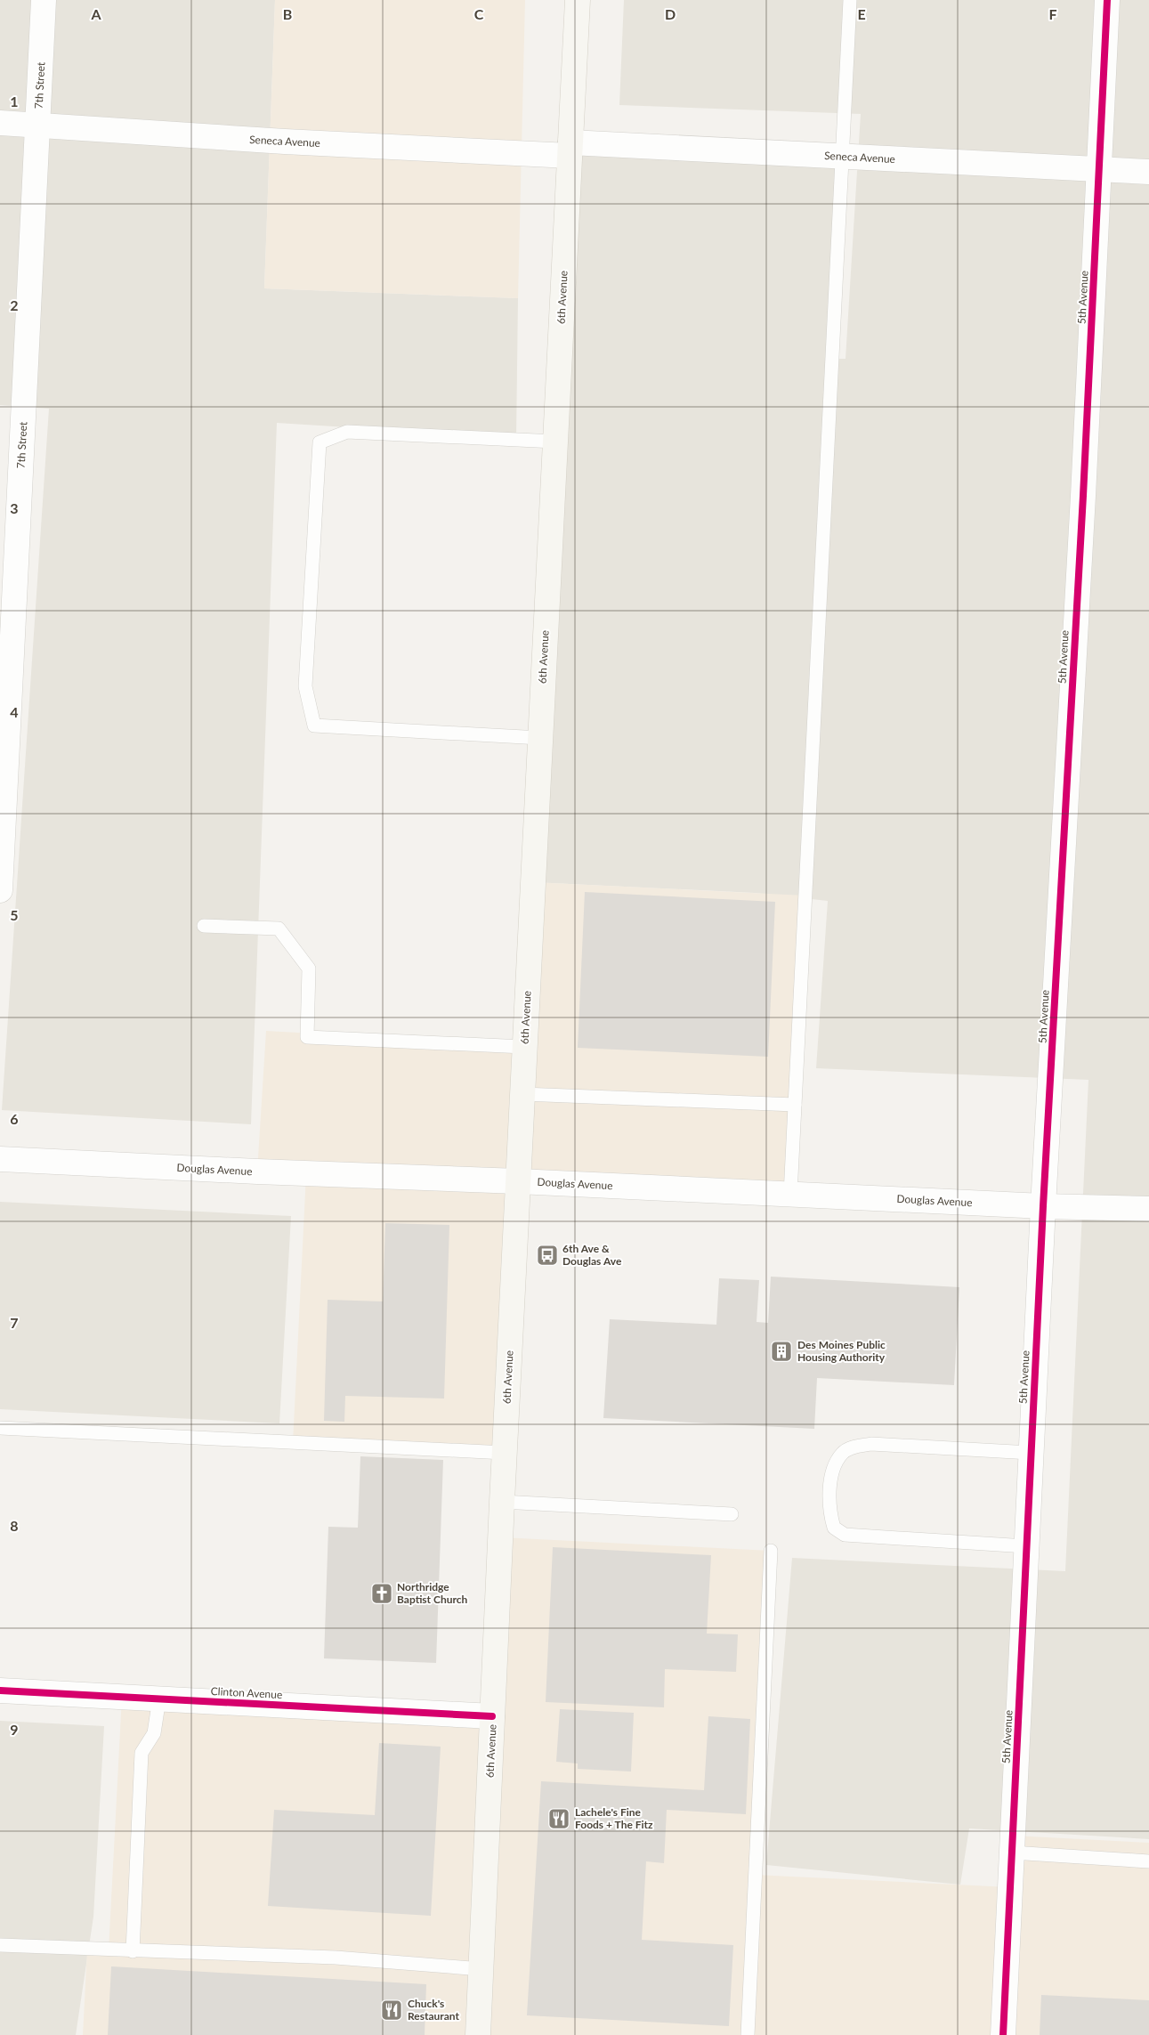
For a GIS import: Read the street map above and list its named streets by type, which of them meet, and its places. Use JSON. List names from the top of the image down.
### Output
{
  "streets": {
    "main road": ["6th Avenue"],
    "street": [
      "7th Street",
      "Seneca Avenue",
      "5th Avenue",
      "Douglas Avenue",
      "Clinton Avenue"
    ]
  },
  "crossings": [
    ["7th Street", "Seneca Avenue"],
    ["Seneca Avenue", "6th Avenue"],
    ["Seneca Avenue", "5th Avenue"],
    ["6th Avenue", "Douglas Avenue"],
    ["6th Avenue", "Clinton Avenue"],
    ["5th Avenue", "Douglas Avenue"]
  ],
  "places": {
    "bus stop": ["6th Ave & Douglas Ave"],
    "building": ["Des Moines Public Housing Authority"],
    "church": ["Northridge Baptist Church"],
    "restaurant": ["Lachele's Fine Foods + The Fitz", "Chuck's Restaurant"]
  },
  "grid": {
    "columns": [
      "A",
      "B",
      "C",
      "D",
      "E",
      "F"
    ],
    "rows": [
      "1",
      "2",
      "3",
      "4",
      "5",
      "6",
      "7",
      "8",
      "9"
    ]
  }
}
